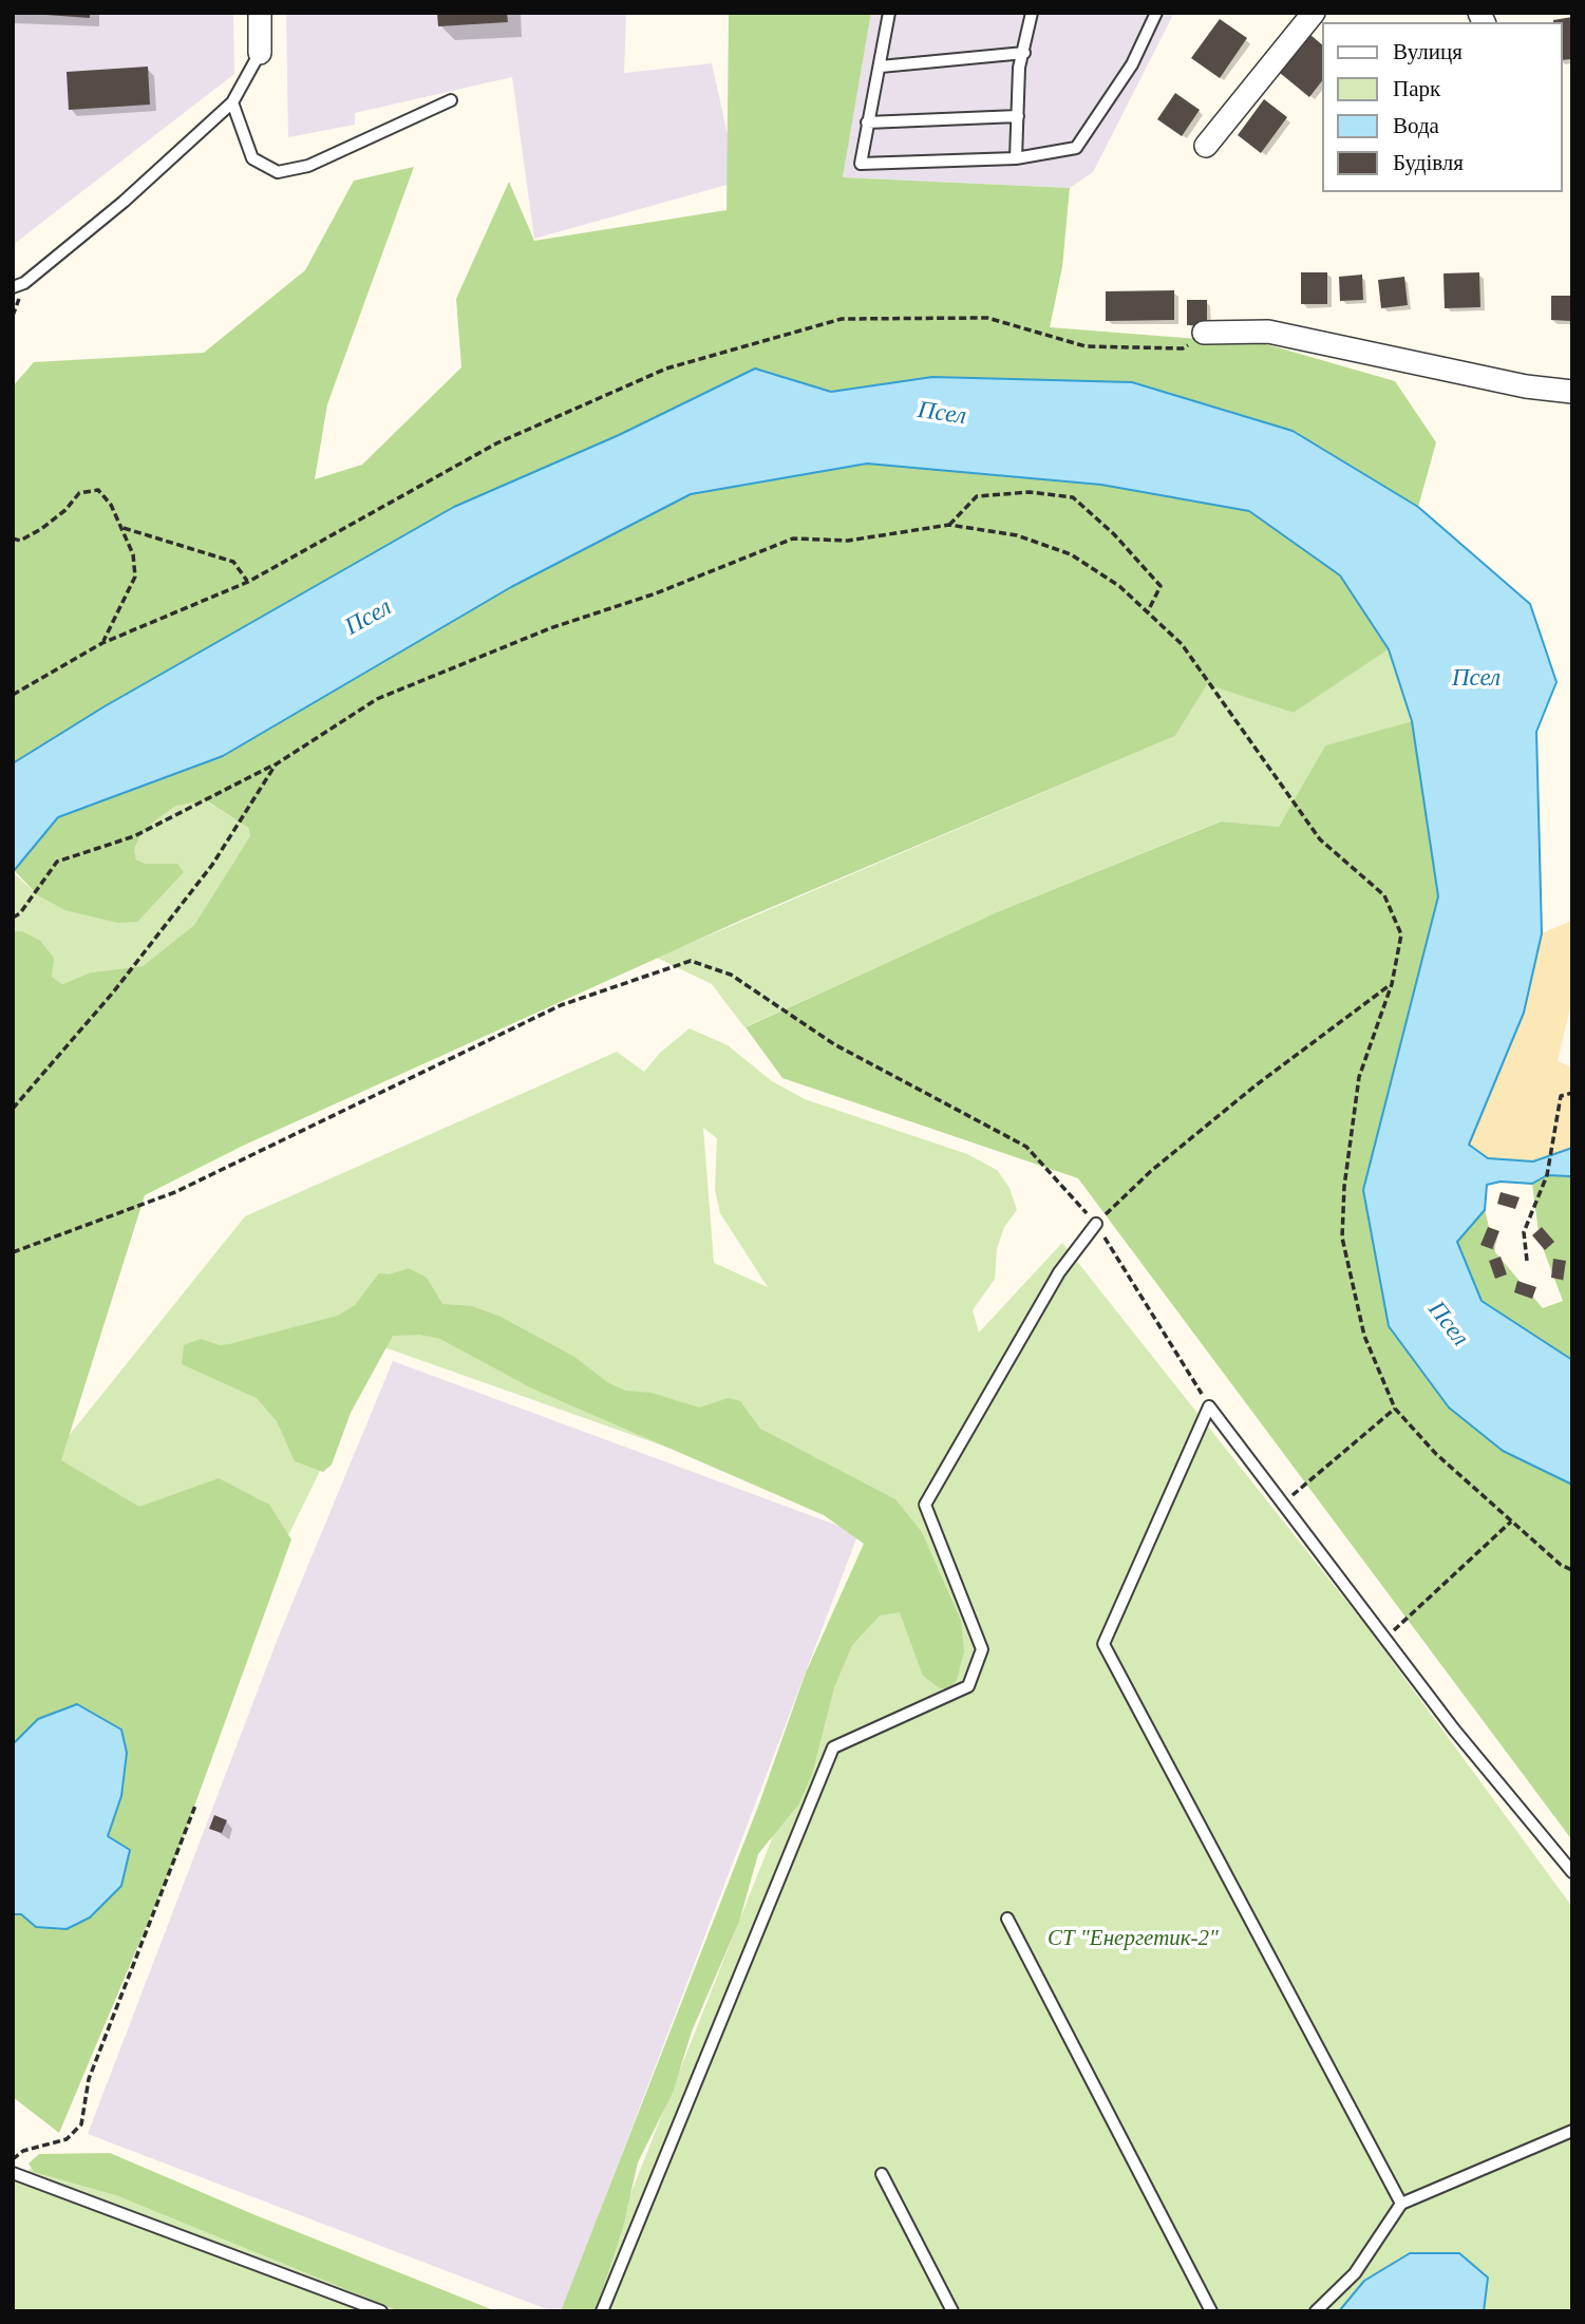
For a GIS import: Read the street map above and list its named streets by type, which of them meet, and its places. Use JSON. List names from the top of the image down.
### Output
{
  "water": ["Псел"],
  "parks": ["СТ \"Енергетик-2\""],
  "legend": [
    "Вулиця",
    "Парк",
    "Вода",
    "Будівля"
  ]
}
